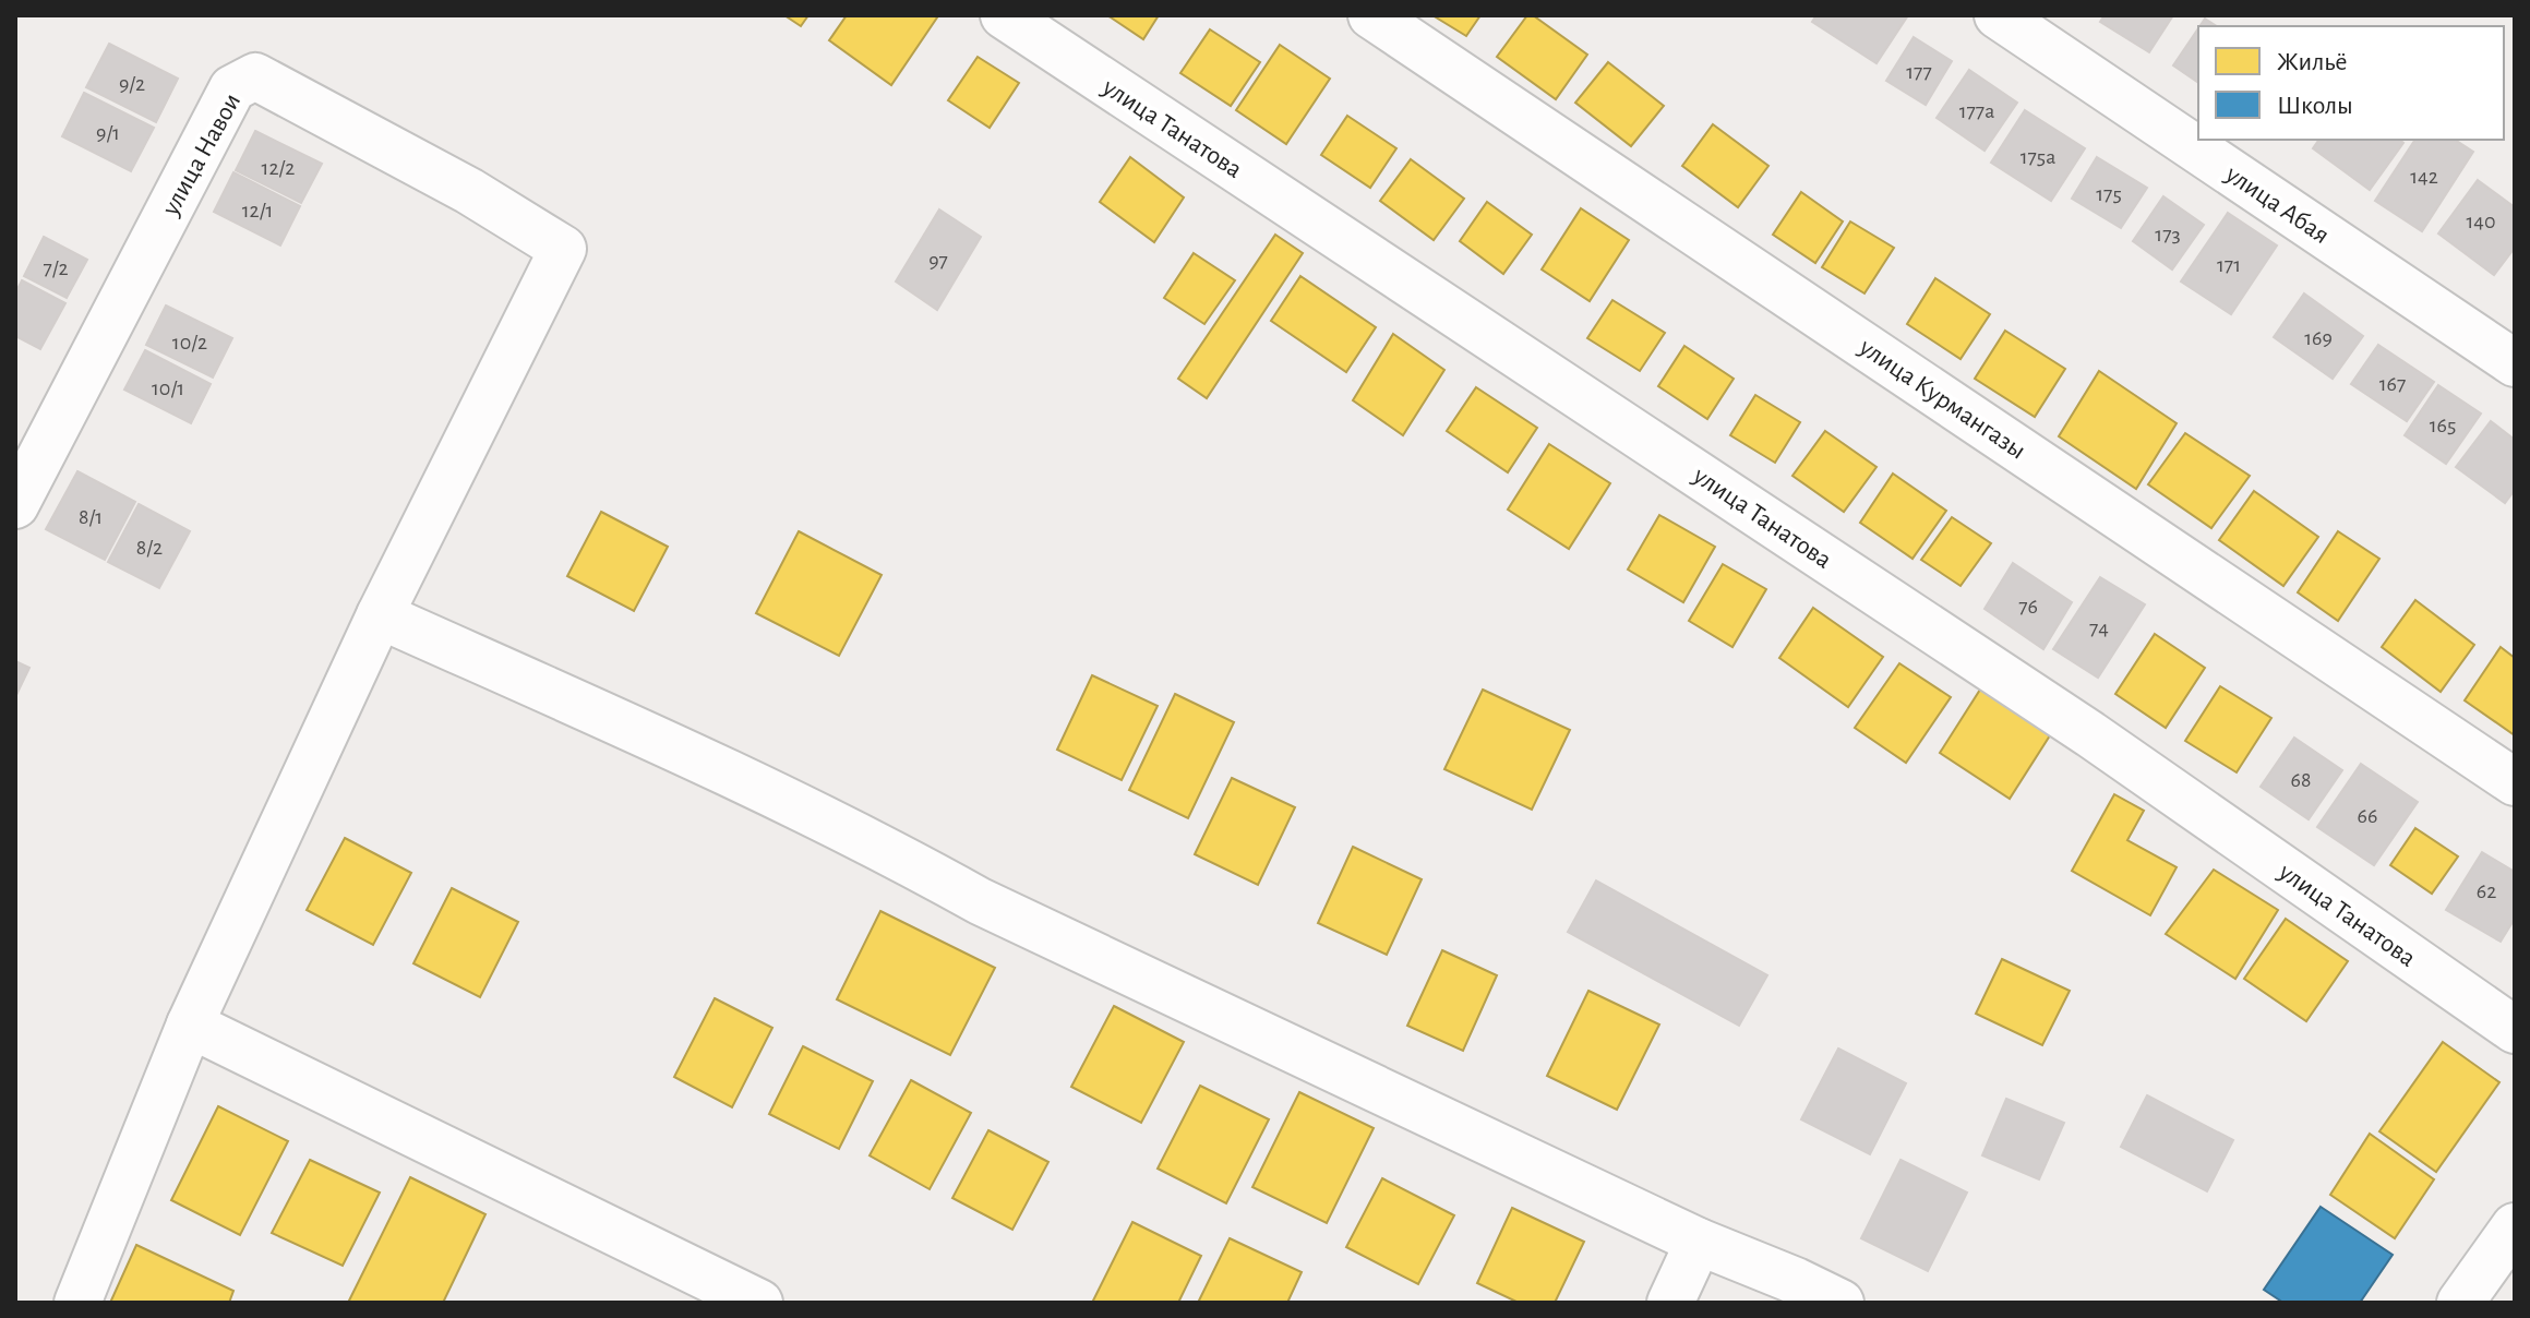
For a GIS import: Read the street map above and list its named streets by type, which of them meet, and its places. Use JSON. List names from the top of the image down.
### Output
{
  "streets": {
    "street": [
      "улица Танатова",
      "улица Навои",
      "улица Абая",
      "улица Курмангазы"
    ]
  },
  "house_numbers": [
    "177",
    "9/2",
    "177а",
    "9/1",
    "175а",
    "12/2",
    "142",
    "175",
    "12/1",
    "140",
    "173",
    "97",
    "171",
    "7/2",
    "169",
    "10/2",
    "167",
    "10/1",
    "165",
    "8/1",
    "8/2",
    "76",
    "74",
    "68",
    "66",
    "62"
  ],
  "legend": ["Жильё", "Школы"]
}
